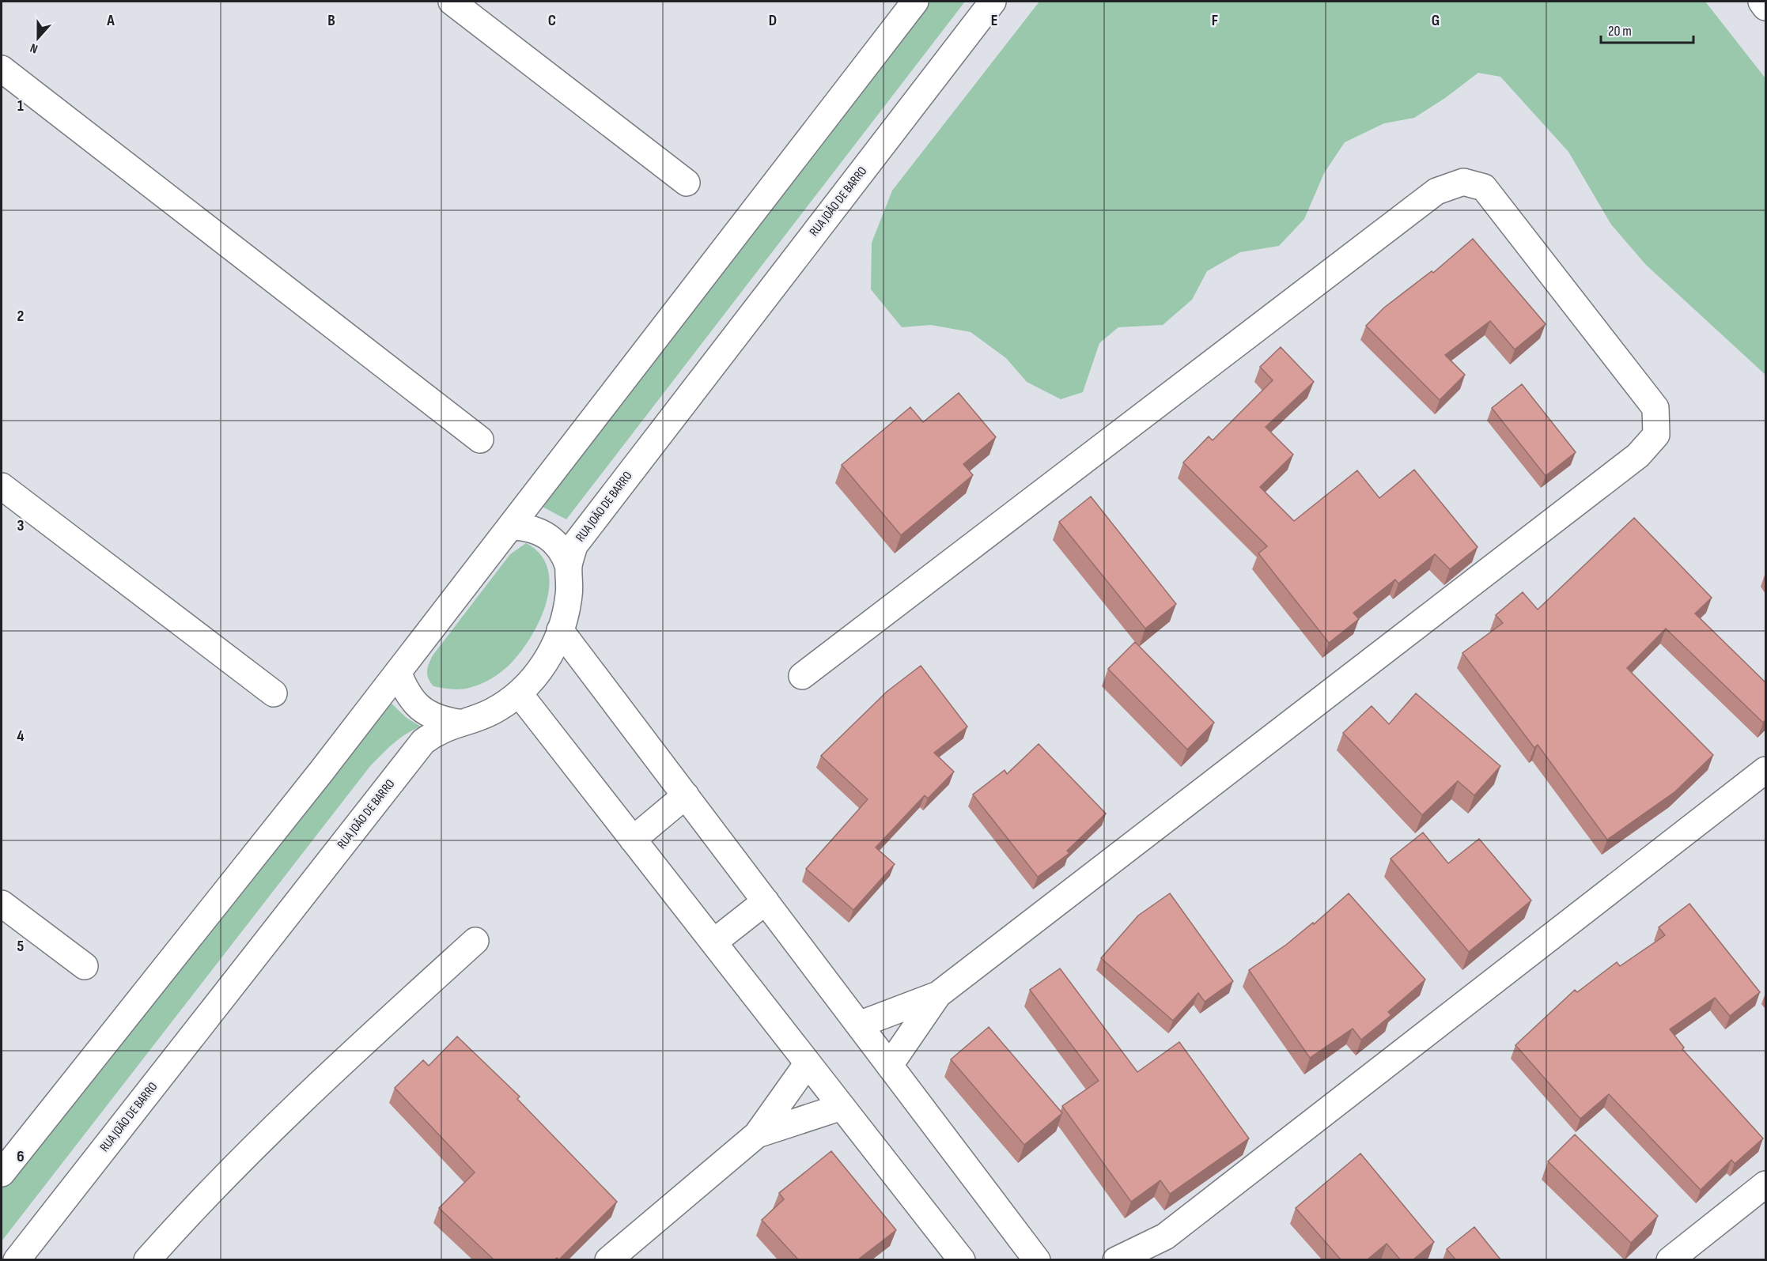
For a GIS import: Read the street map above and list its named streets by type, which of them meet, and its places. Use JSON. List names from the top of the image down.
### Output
{
  "streets": {
    "street": ["RUA JOÃO DE BARRO"]
  },
  "scale_bar": "20 m",
  "north": "bottom",
  "grid": {
    "columns": [
      "A",
      "B",
      "C",
      "D",
      "E",
      "F",
      "G"
    ],
    "rows": [
      "1",
      "2",
      "3",
      "4",
      "5",
      "6"
    ]
  }
}
